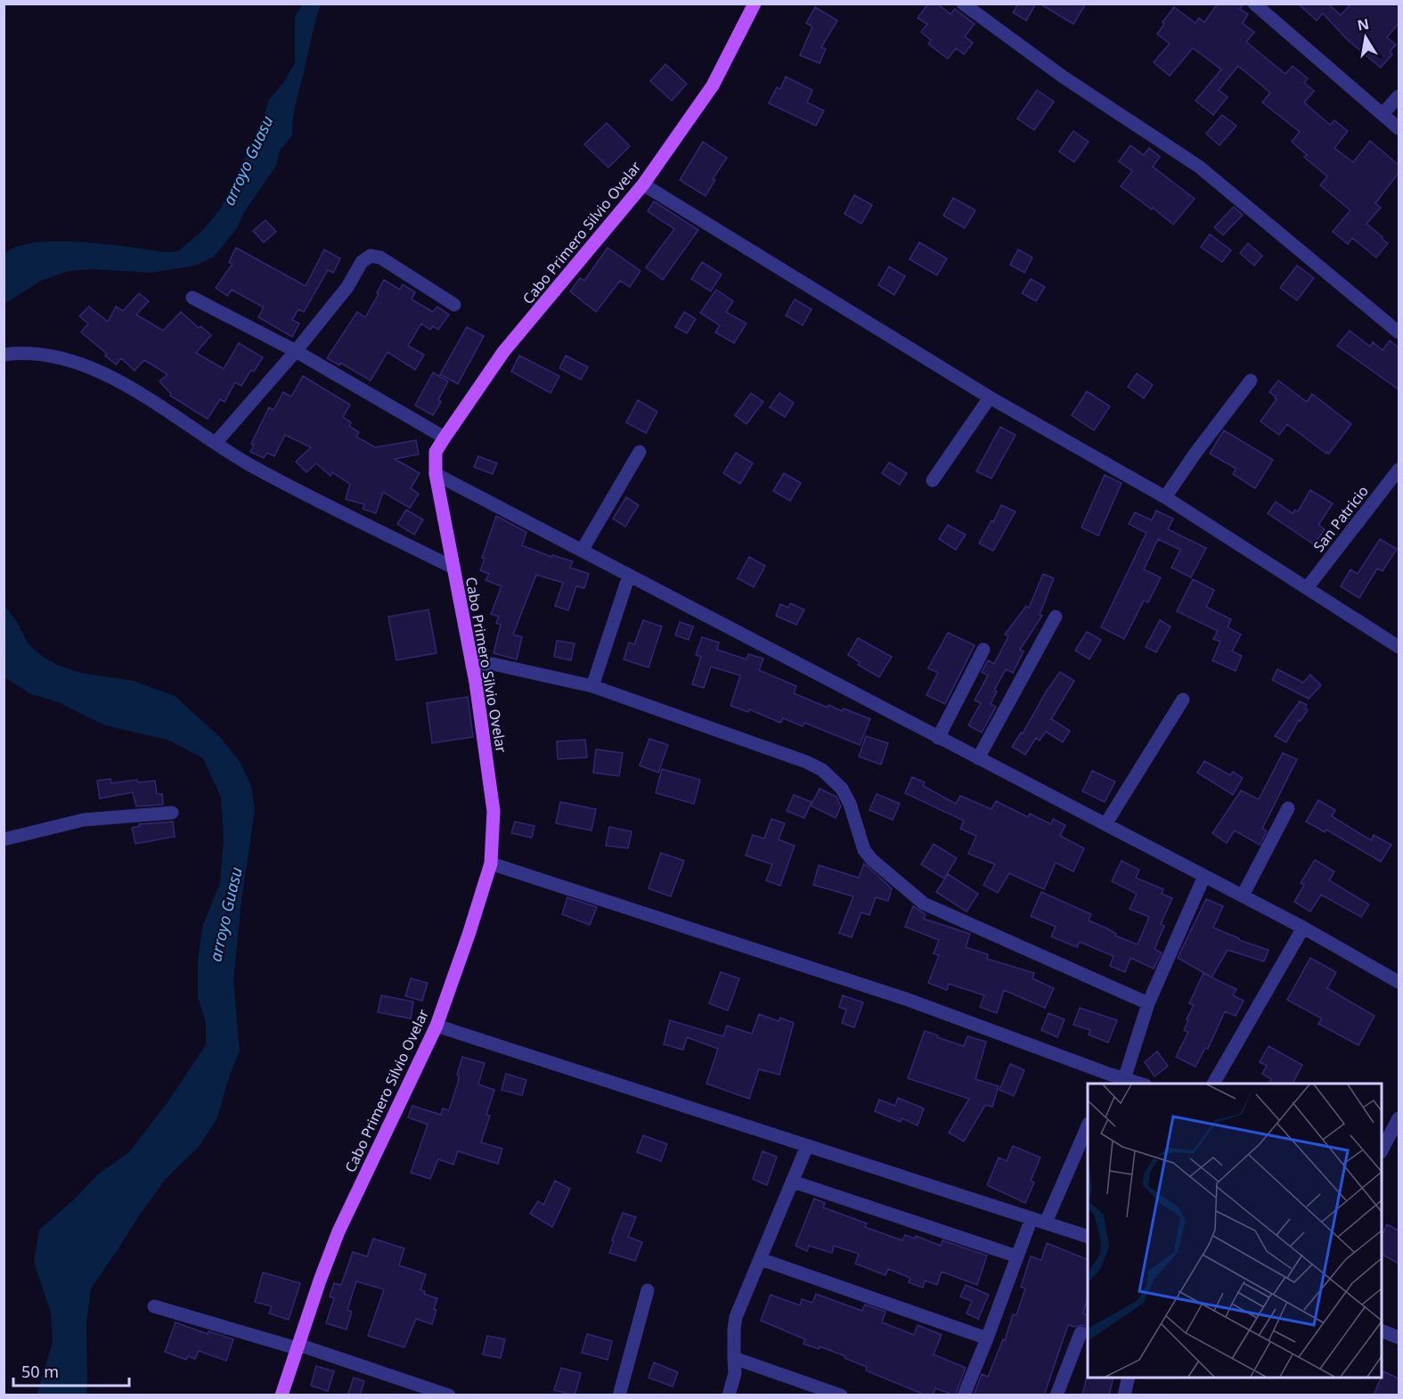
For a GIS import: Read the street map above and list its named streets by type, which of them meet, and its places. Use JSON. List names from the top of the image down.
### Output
{
  "streets": {
    "main road": ["Cabo Primero Silvio Ovelar"],
    "street": ["San Patricio"]
  },
  "water": ["arroyo Guasu"],
  "scale_bar": "50 m",
  "north": "top"
}
